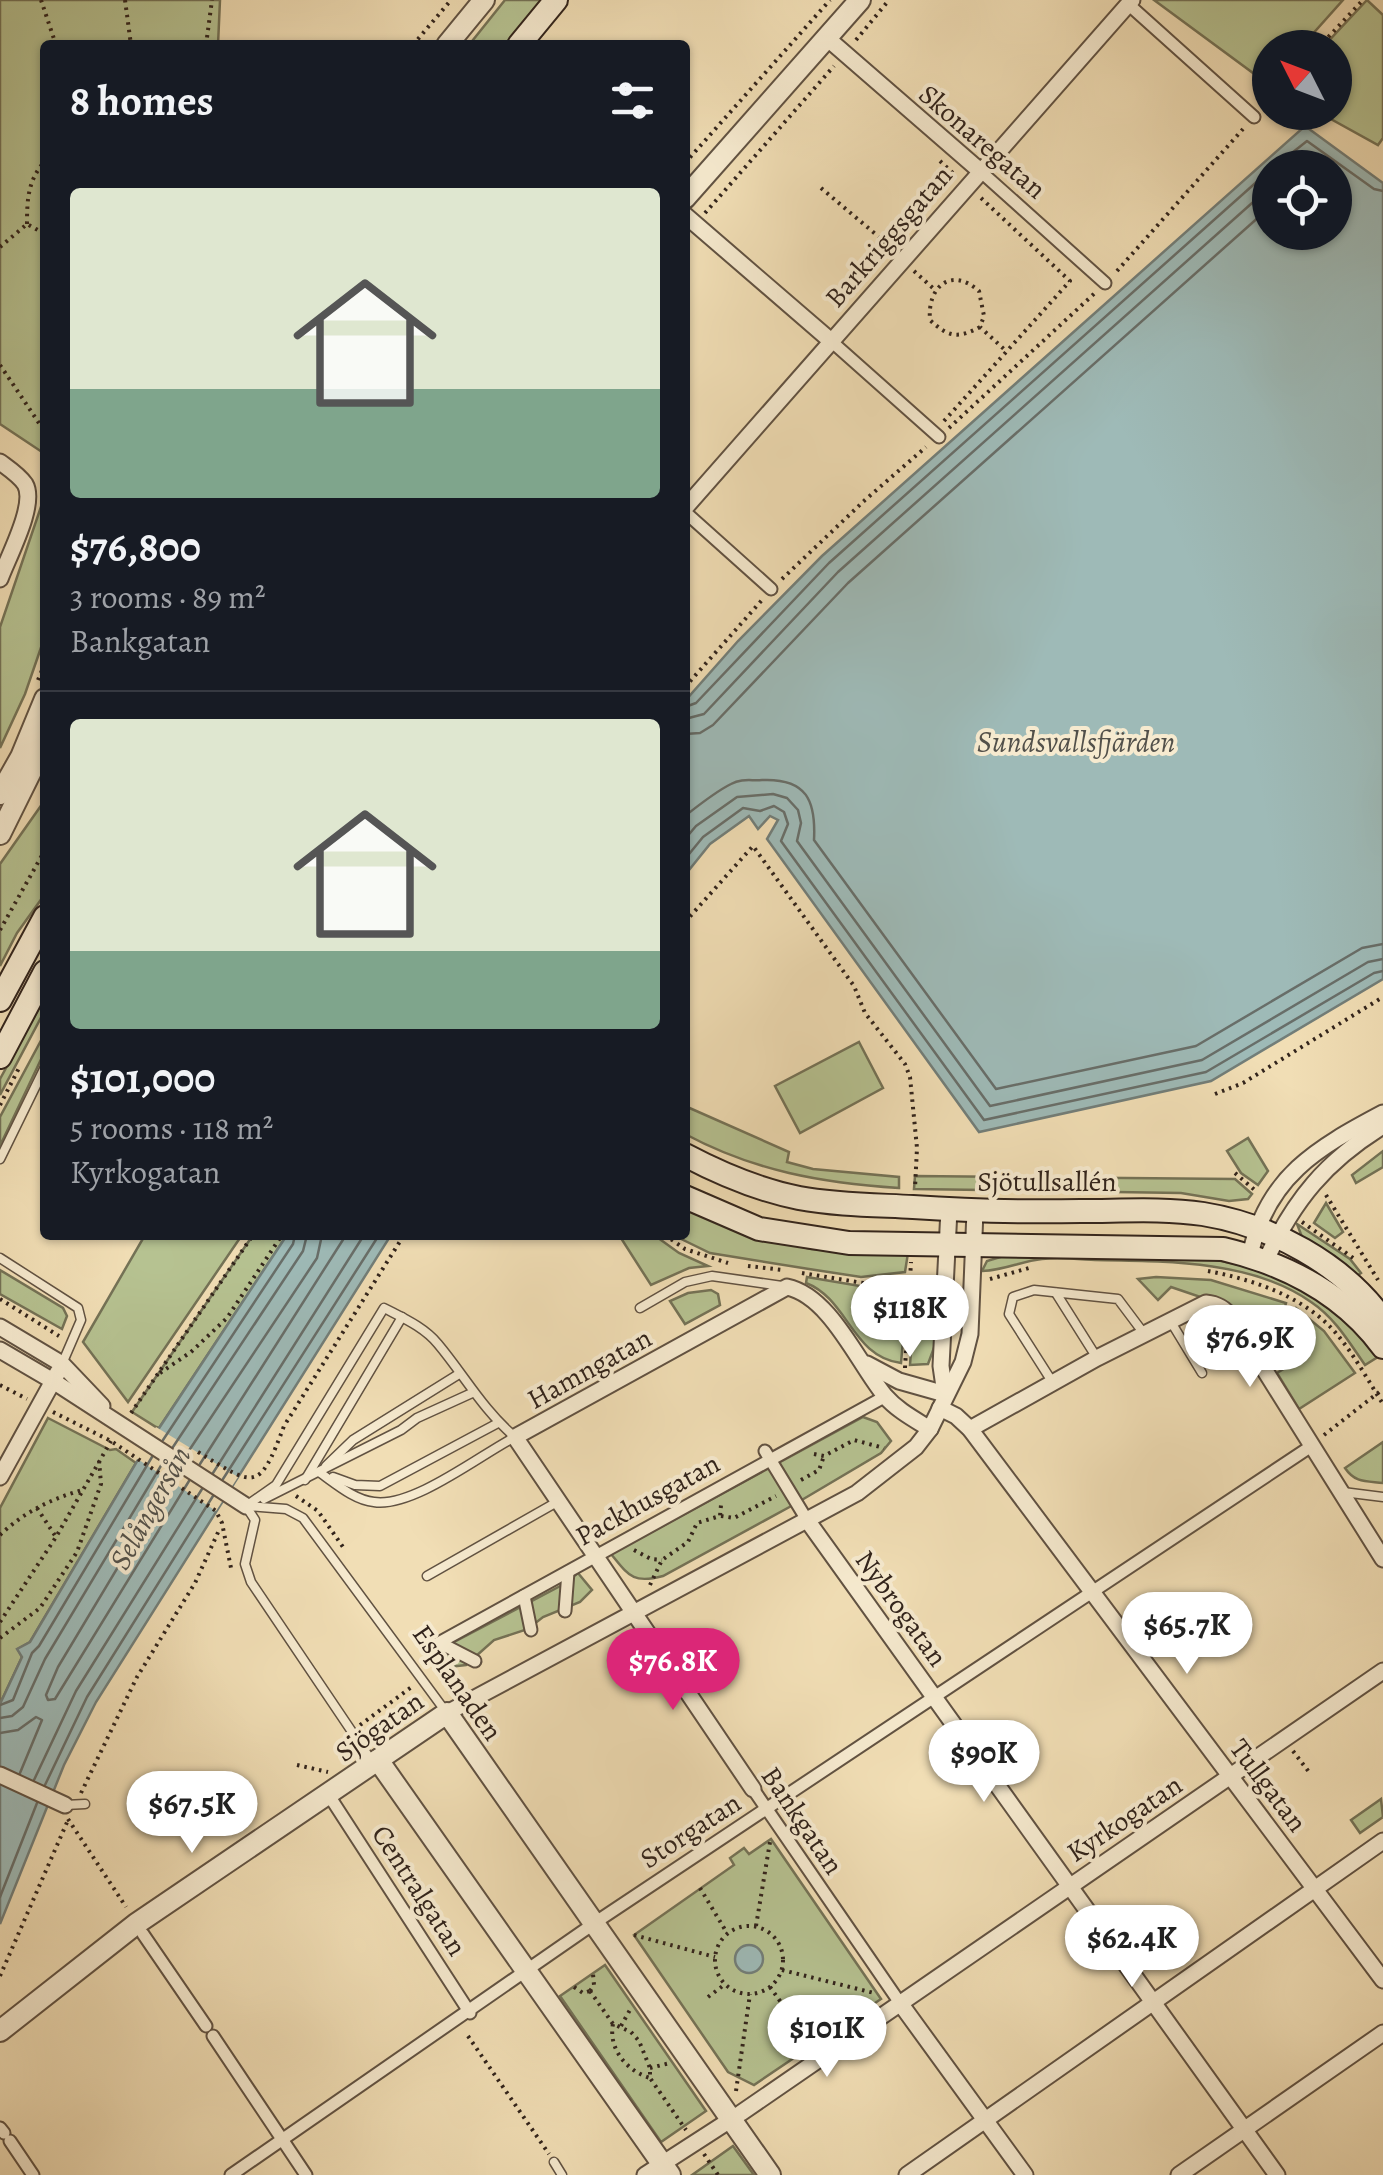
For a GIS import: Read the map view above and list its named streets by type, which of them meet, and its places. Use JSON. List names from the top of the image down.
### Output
{
  "streets": {
    "main road": ["Sjötullsallén"],
    "street": [
      "Skonaregatan",
      "Barkriggsgatan",
      "Hamngatan",
      "Packhusgatan",
      "Nybrogatan",
      "Esplanaden",
      "Sjögatan",
      "Tullgatan",
      "Kyrkogatan",
      "Bankgatan",
      "Storgatan",
      "Centralgatan"
    ]
  },
  "crossings": [
    ["Skonaregatan", "Barkriggsgatan"],
    ["Sjötullsallén", "Sjögatan"],
    ["Hamngatan", "Bankgatan"],
    ["Packhusgatan", "Nybrogatan"],
    ["Packhusgatan", "Bankgatan"],
    ["Nybrogatan", "Sjögatan"],
    ["Nybrogatan", "Kyrkogatan"],
    ["Nybrogatan", "Storgatan"],
    ["Esplanaden", "Sjögatan"],
    ["Esplanaden", "Kyrkogatan"],
    ["Esplanaden", "Storgatan"],
    ["Sjögatan", "Bankgatan"],
    ["Sjögatan", "Centralgatan"],
    ["Tullgatan", "Kyrkogatan"],
    ["Tullgatan", "Storgatan"],
    ["Kyrkogatan", "Bankgatan"],
    ["Bankgatan", "Storgatan"],
    ["Storgatan", "Centralgatan"]
  ],
  "water": ["Sundsvallsfjärden", "Selångersån"],
  "north": "top left",
  "page": {
    "heading": "8 homes",
    "list": [
      {
        "name": "$76,800",
        "note": "3 rooms · 89 m² · Bankgatan"
      },
      {
        "name": "$101,000",
        "note": "5 rooms · 118 m² · Kyrkogatan"
      }
    ],
    "price": [
      "$118K",
      "$76.9K",
      "$65.7K",
      "$76.8K",
      "$90K",
      "$67.5K",
      "$62.4K",
      "$101K"
    ]
  }
}
